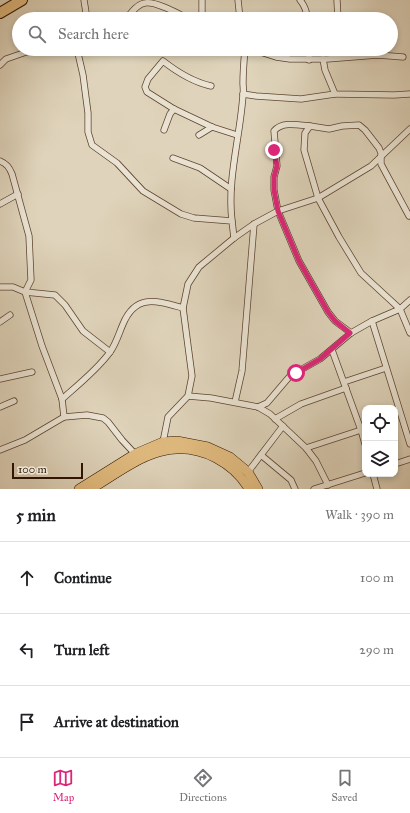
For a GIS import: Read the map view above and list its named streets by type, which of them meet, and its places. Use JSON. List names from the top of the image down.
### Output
{
  "scale_bar": "100 m",
  "page": {
    "search": "Search here",
    "scale": "100 m",
    "heading": ["5 min", "Walk · 390 m"],
    "list": [
      ["Continue", "100 m"],
      ["Turn left", "290 m"],
      "Arrive at destination"
    ],
    "nav": ["Map", "Directions", "Saved"]
  }
}
